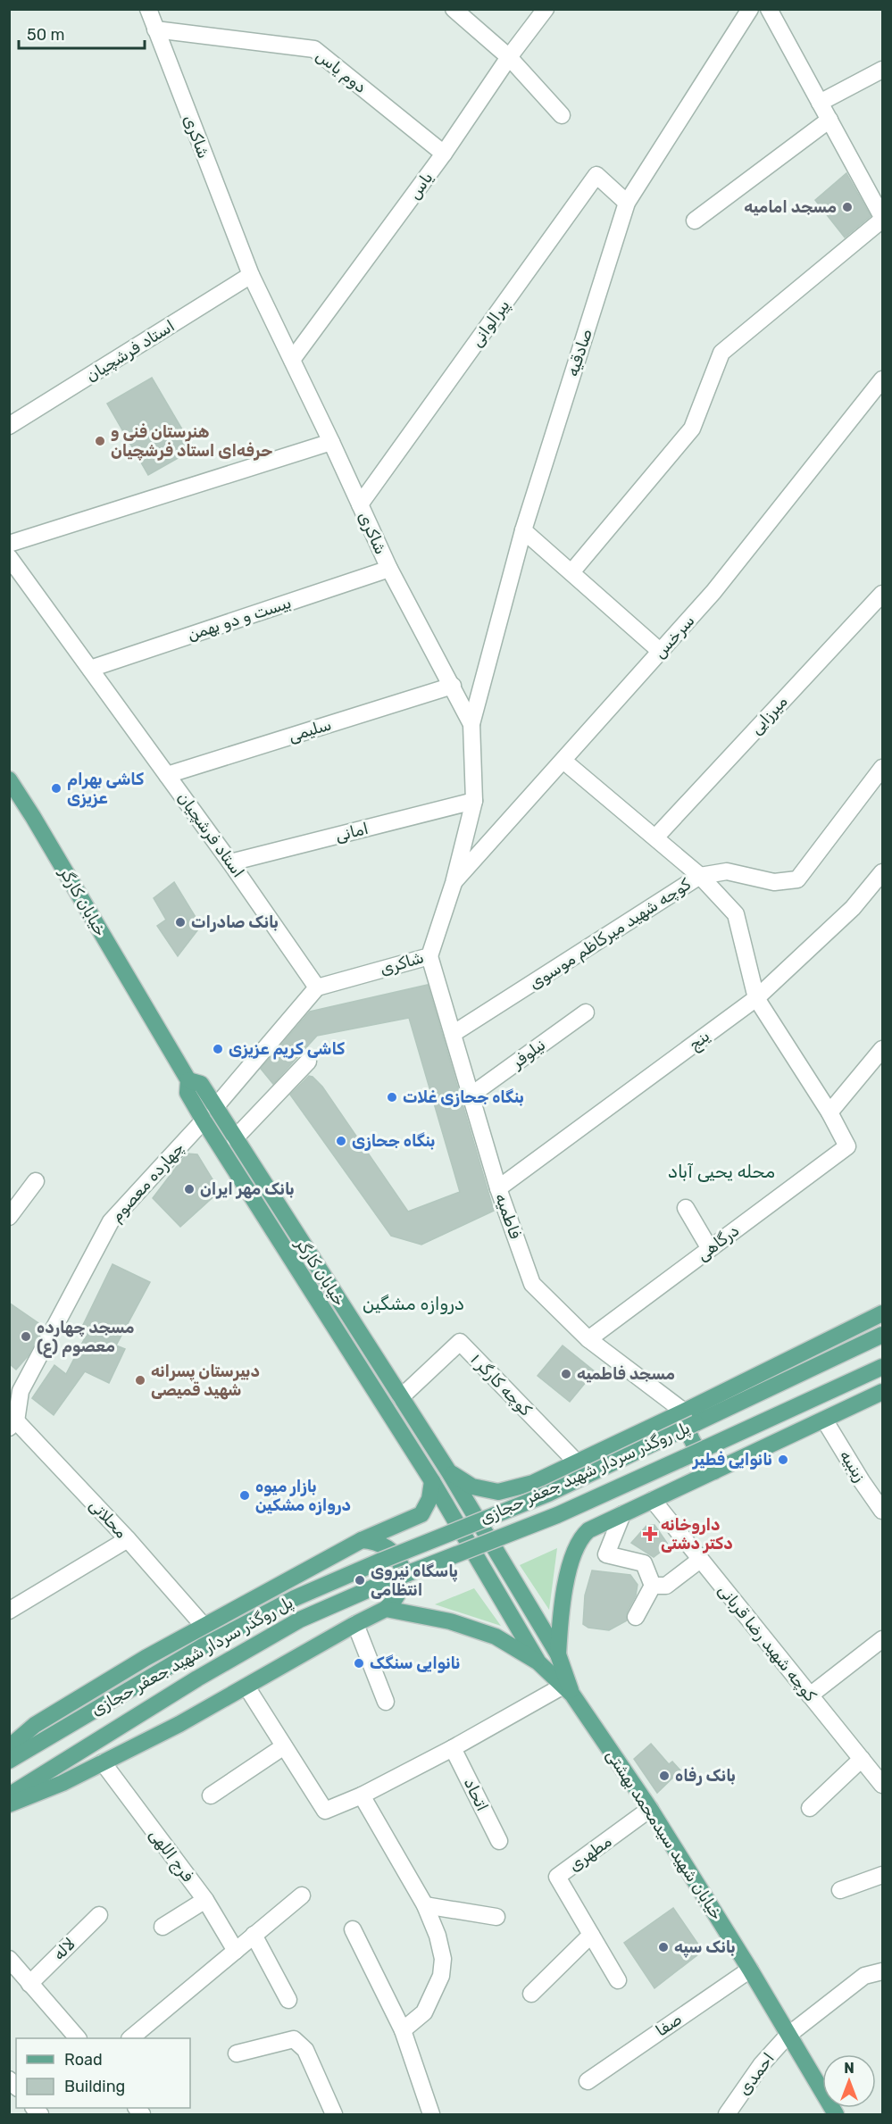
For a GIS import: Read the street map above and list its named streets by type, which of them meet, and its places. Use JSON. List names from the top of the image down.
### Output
{
  "streets": {
    "main road": ["خیابان کارگر", "پل روگذر سردار شهید جعفر حجازی", "خیابان شهید سیدمحمد بهشتی"],
    "street": [
      "دوم یاس",
      "شاکری",
      "یاس",
      "پیرالوانی",
      "استاد فرشچیان",
      "صادقیه",
      "بیست و دو بهمن",
      "سرخس",
      "میرزایی",
      "سلیمی",
      "امانی",
      "کوچه شهید میرکاظم موسوی",
      "ینج",
      "نیلوفر",
      "چهارده معصوم",
      "فاطمیه",
      "درگاهی",
      "کوچه کارگر ۱",
      "زینبیه",
      "محلاتی",
      "کوچه شهید رضا قربانی",
      "اتحاد",
      "مطهری",
      "فرج اللهی",
      "لاله",
      "صفا",
      "احمدی"
    ]
  },
  "crossings": [
    ["دوم یاس", "شاکری"],
    ["دوم یاس", "یاس"],
    ["شاکری", "یاس"],
    ["شاکری", "پیرالوانی"],
    ["شاکری", "استاد فرشچیان"],
    ["شاکری", "صادقیه"],
    ["شاکری", "بیست و دو بهمن"],
    ["شاکری", "سرخس"],
    ["شاکری", "سلیمی"],
    ["شاکری", "امانی"],
    ["شاکری", "فاطمیه"],
    ["پیرالوانی", "صادقیه"],
    ["استاد فرشچیان", "بیست و دو بهمن"],
    ["استاد فرشچیان", "سلیمی"],
    ["استاد فرشچیان", "امانی"],
    ["خیابان کارگر", "چهارده معصوم"],
    ["خیابان کارگر", "کوچه کارگر ۱"],
    ["خیابان کارگر", "خیابان شهید سیدمحمد بهشتی"],
    ["کوچه شهید میرکاظم موسوی", "فاطمیه"],
    ["ینج", "فاطمیه"],
    ["نیلوفر", "فاطمیه"],
    ["چهارده معصوم", "محلاتی"],
    ["فاطمیه", "درگاهی"],
    ["فاطمیه", "پل روگذر سردار شهید جعفر حجازی"],
    ["خیابان شهید سیدمحمد بهشتی", "مطهری"],
    ["خیابان شهید سیدمحمد بهشتی", "صفا"],
    ["خیابان شهید سیدمحمد بهشتی", "احمدی"]
  ],
  "districts": ["محله یحیی آباد", "دروازه مشگین"],
  "places": {
    "other": [
      "مسجد امامیه",
      "هنرستان فنی و حرفه‌ای استاد فرشچیان",
      "کاشی بهرام عزیزی",
      "بانک صادرات",
      "کاشی کریم عزیزی",
      "بنگاه جحازی غلات",
      "بنگاه جحازی",
      "بانک مهر ایران",
      "مسجد چهارده معصوم (ع)",
      "مسجد فاطمیه",
      "دبیرستان پسرانه شهید قمیصی",
      "نانوایی فطیر",
      "بازار میوه دروازه مشکین",
      "پاسگاه نیروی انتظامی",
      "نانوایی سنگک",
      "بانک رفاه",
      "بانک سپه"
    ],
    "health": ["داروخانه دکتر دشتی"]
  },
  "legend": ["Road", "Building"],
  "scale_bar": "50 m",
  "north": "top"
}
